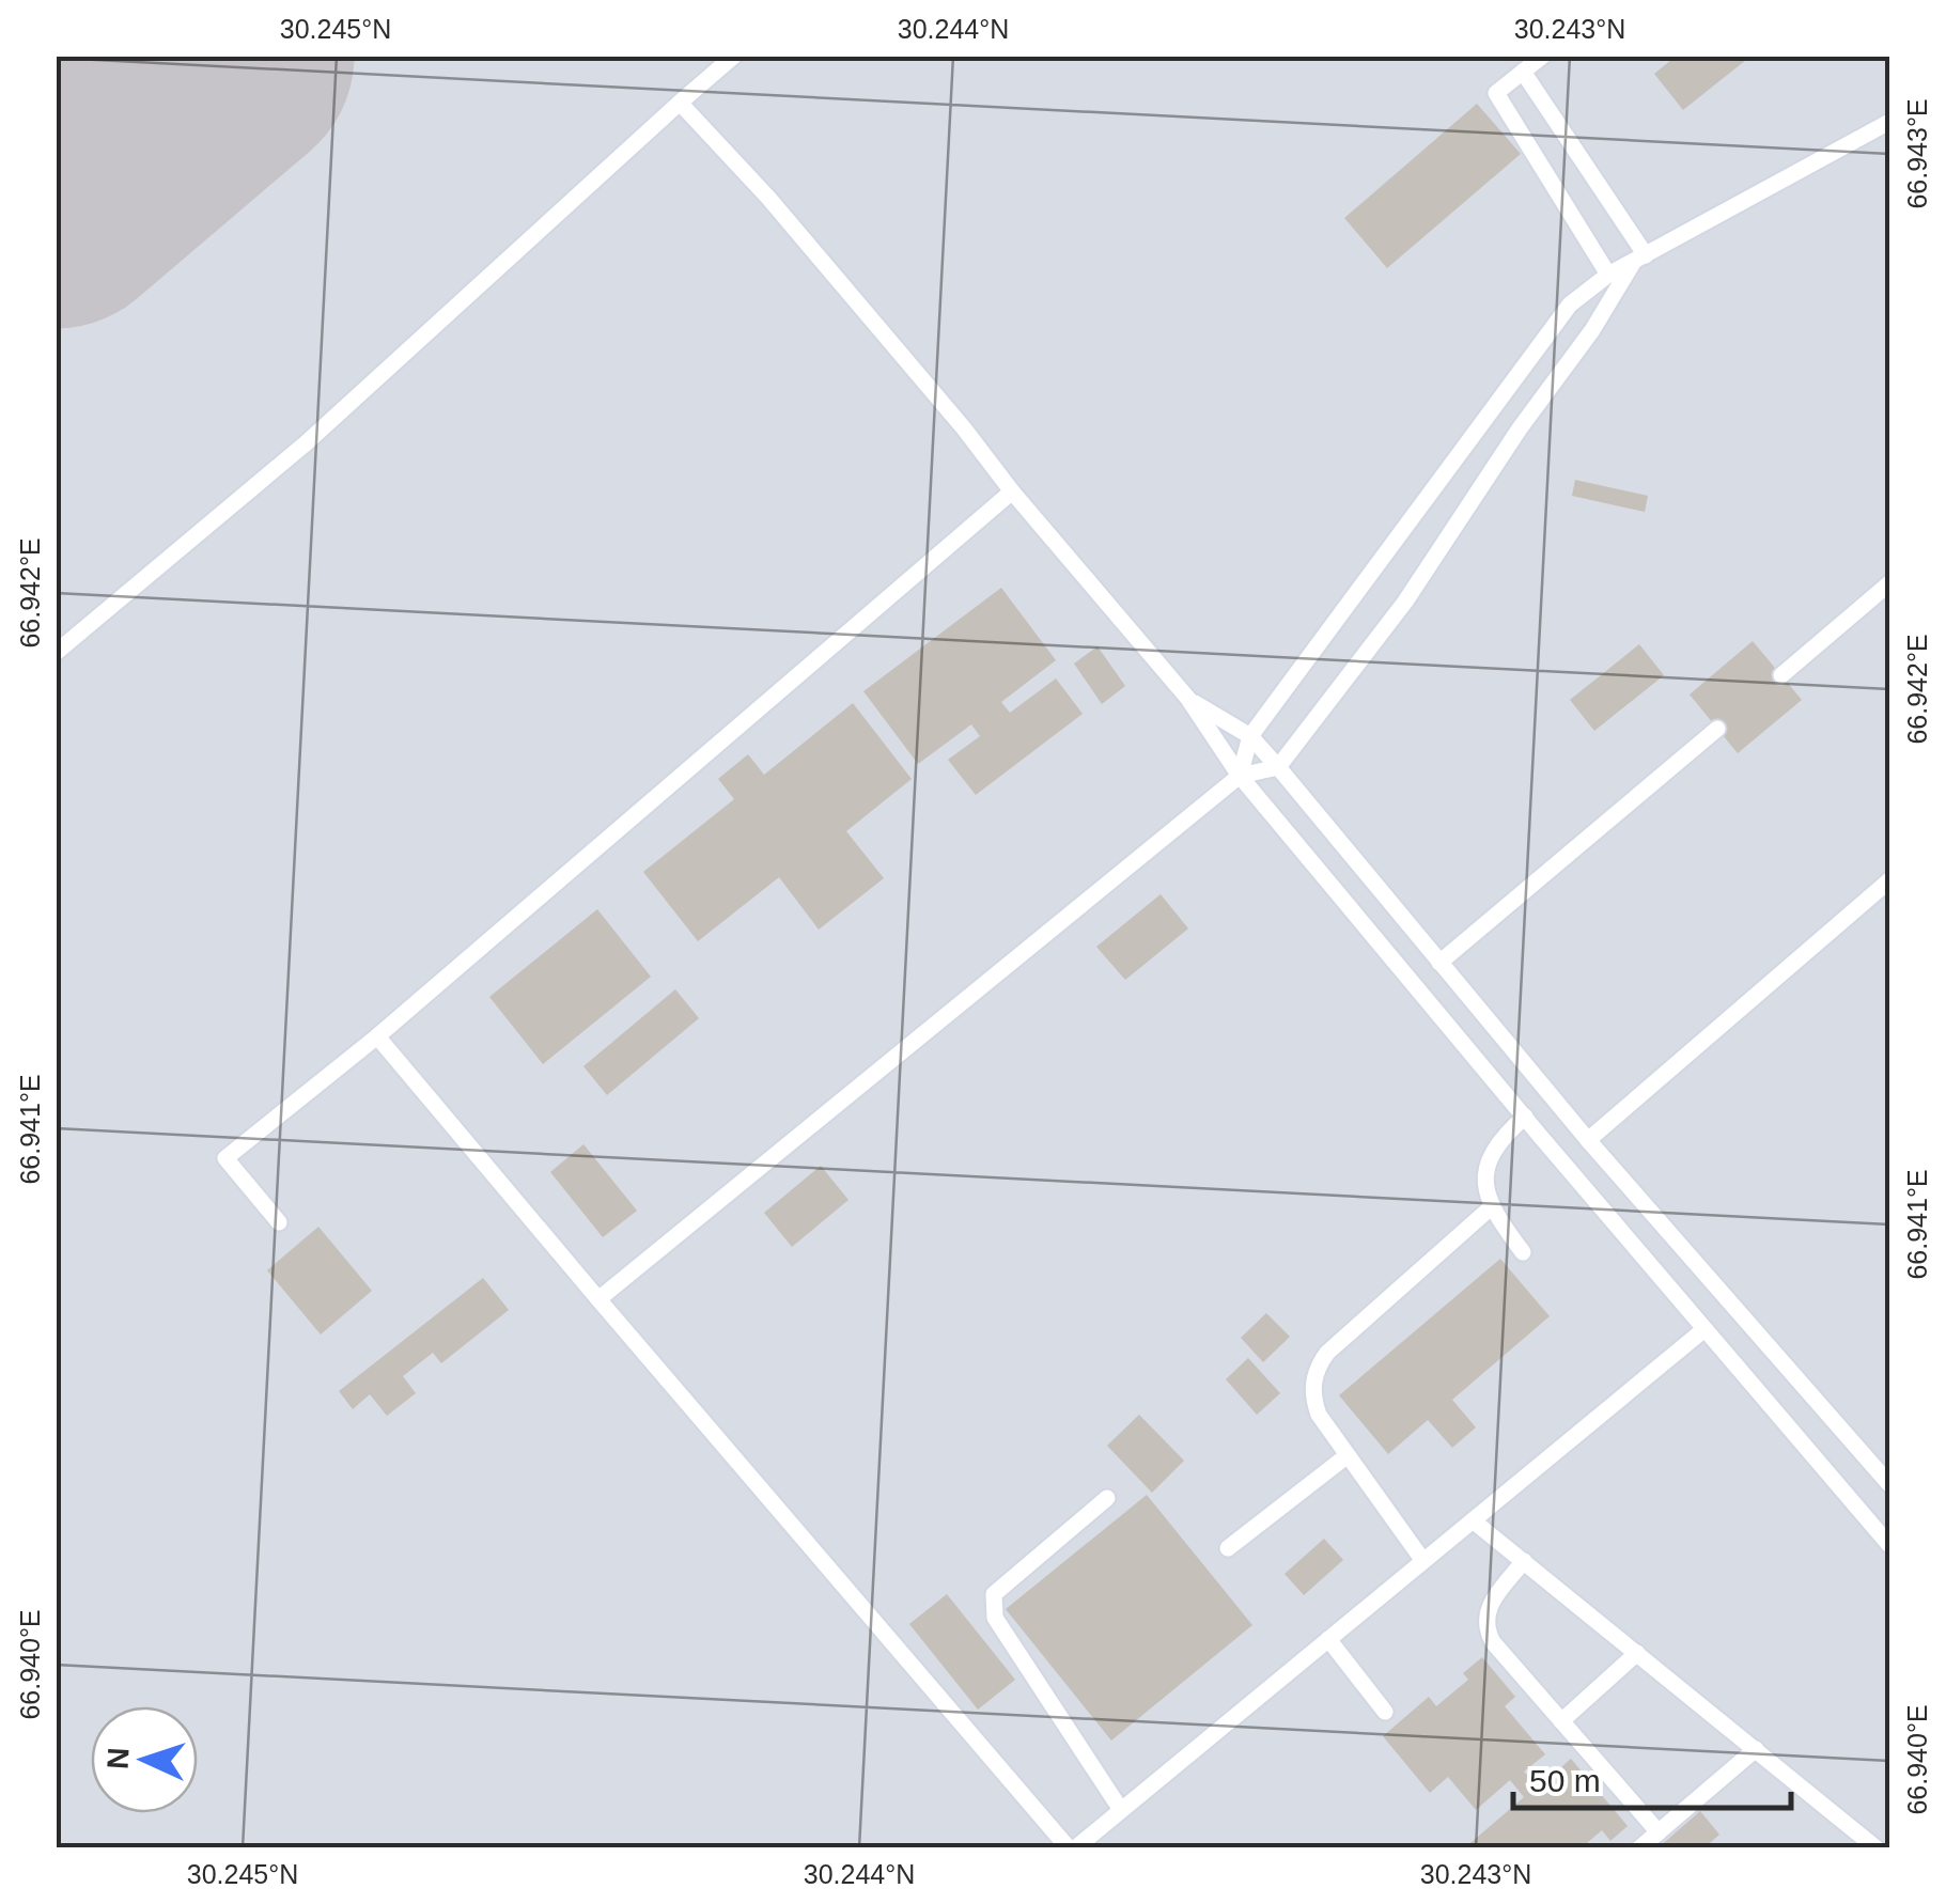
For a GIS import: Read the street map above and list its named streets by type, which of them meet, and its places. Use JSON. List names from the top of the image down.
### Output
{
  "scale_bar": "50 m",
  "north": "left",
  "coordinates": [
    "30.245°N",
    "30.244°N",
    "30.243°N",
    "66.943°E",
    "66.942°E",
    "66.941°E",
    "66.940°E"
  ]
}
